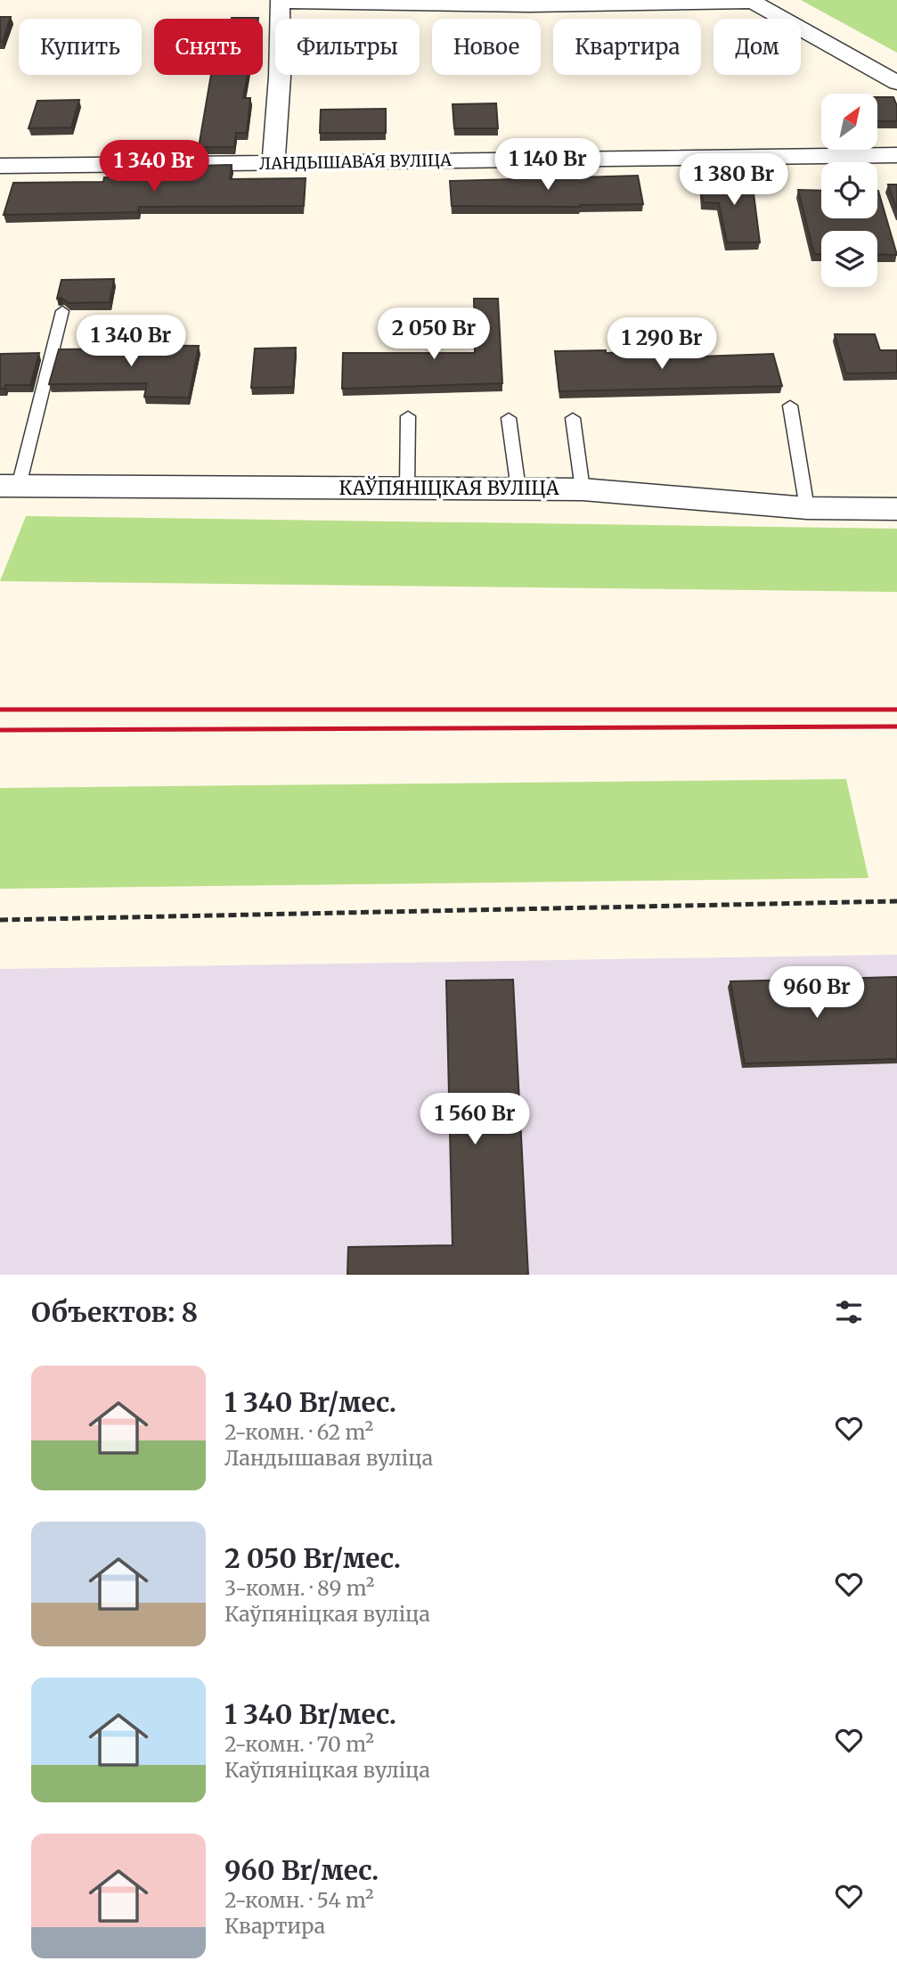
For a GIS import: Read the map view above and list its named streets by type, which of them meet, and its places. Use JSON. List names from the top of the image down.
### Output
{
  "streets": {
    "street": ["ЛАНДЫШАВАЯ ВУЛІЦА", "КАЎПЯНІЦКАЯ ВУЛІЦА"]
  },
  "north": "top right",
  "page": {
    "chip": [
      "Купить",
      "Снять",
      "Фильтры",
      "Новое",
      "Квартира",
      "Дом"
    ],
    "price": [
      "1 140 Br",
      "1 340 Br",
      "1 380 Br",
      "2 050 Br",
      "1 340 Br",
      "1 290 Br",
      "960 Br",
      "1 560 Br"
    ],
    "heading": "Объектов: 8",
    "list": [
      {
        "name": "1 340 Br/мес.",
        "note": "2-комн. · 62 m² · Ландышавая вуліца"
      },
      {
        "name": "2 050 Br/мес.",
        "note": "3-комн. · 89 m² · Каўпяніцкая вуліца"
      },
      {
        "name": "1 340 Br/мес.",
        "note": "2-комн. · 70 m² · Каўпяніцкая вуліца"
      },
      {
        "name": "960 Br/мес.",
        "note": "2-комн. · 54 m² · Квартира"
      }
    ]
  }
}
